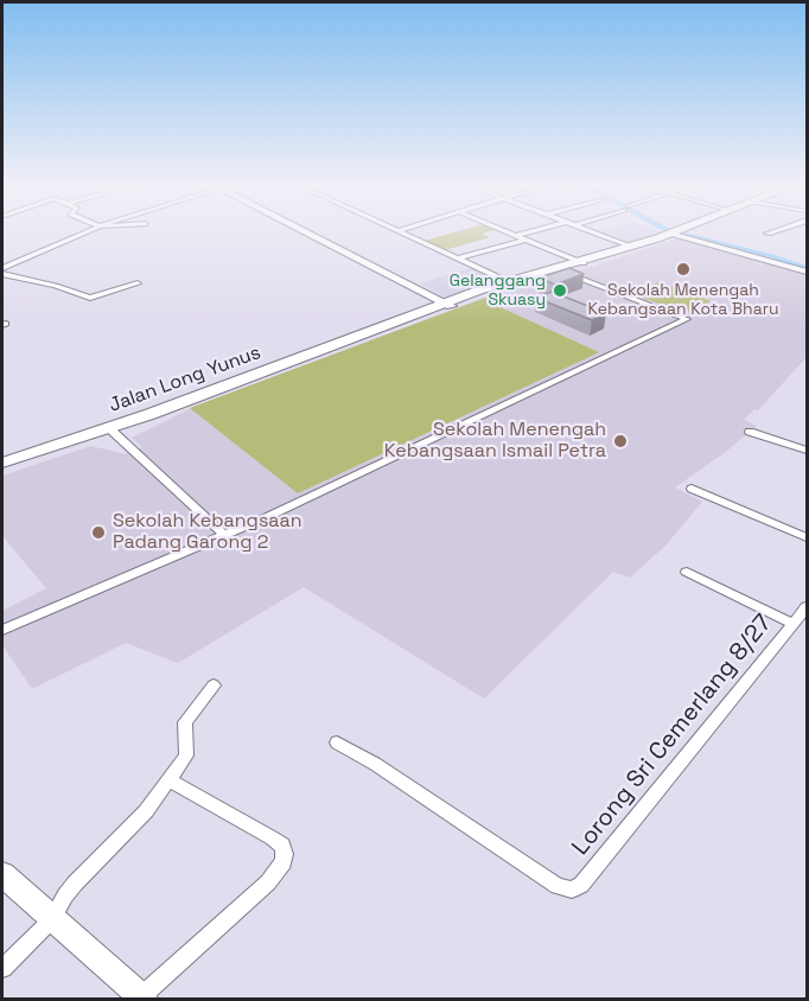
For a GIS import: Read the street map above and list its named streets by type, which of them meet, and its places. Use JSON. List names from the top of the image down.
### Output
{
  "streets": {
    "main road": ["Jalan Long Yunus"],
    "street": ["Lorong Sri Cemerlang 8/27"]
  },
  "places": [
    "Sekolah Menengah Kebangsaan Kota Bharu",
    "Gelanggang Skuasy",
    "Sekolah Menengah Kebangsaan Ismail Petra",
    "Sekolah Kebangsaan Padang Garong 2"
  ]
}
